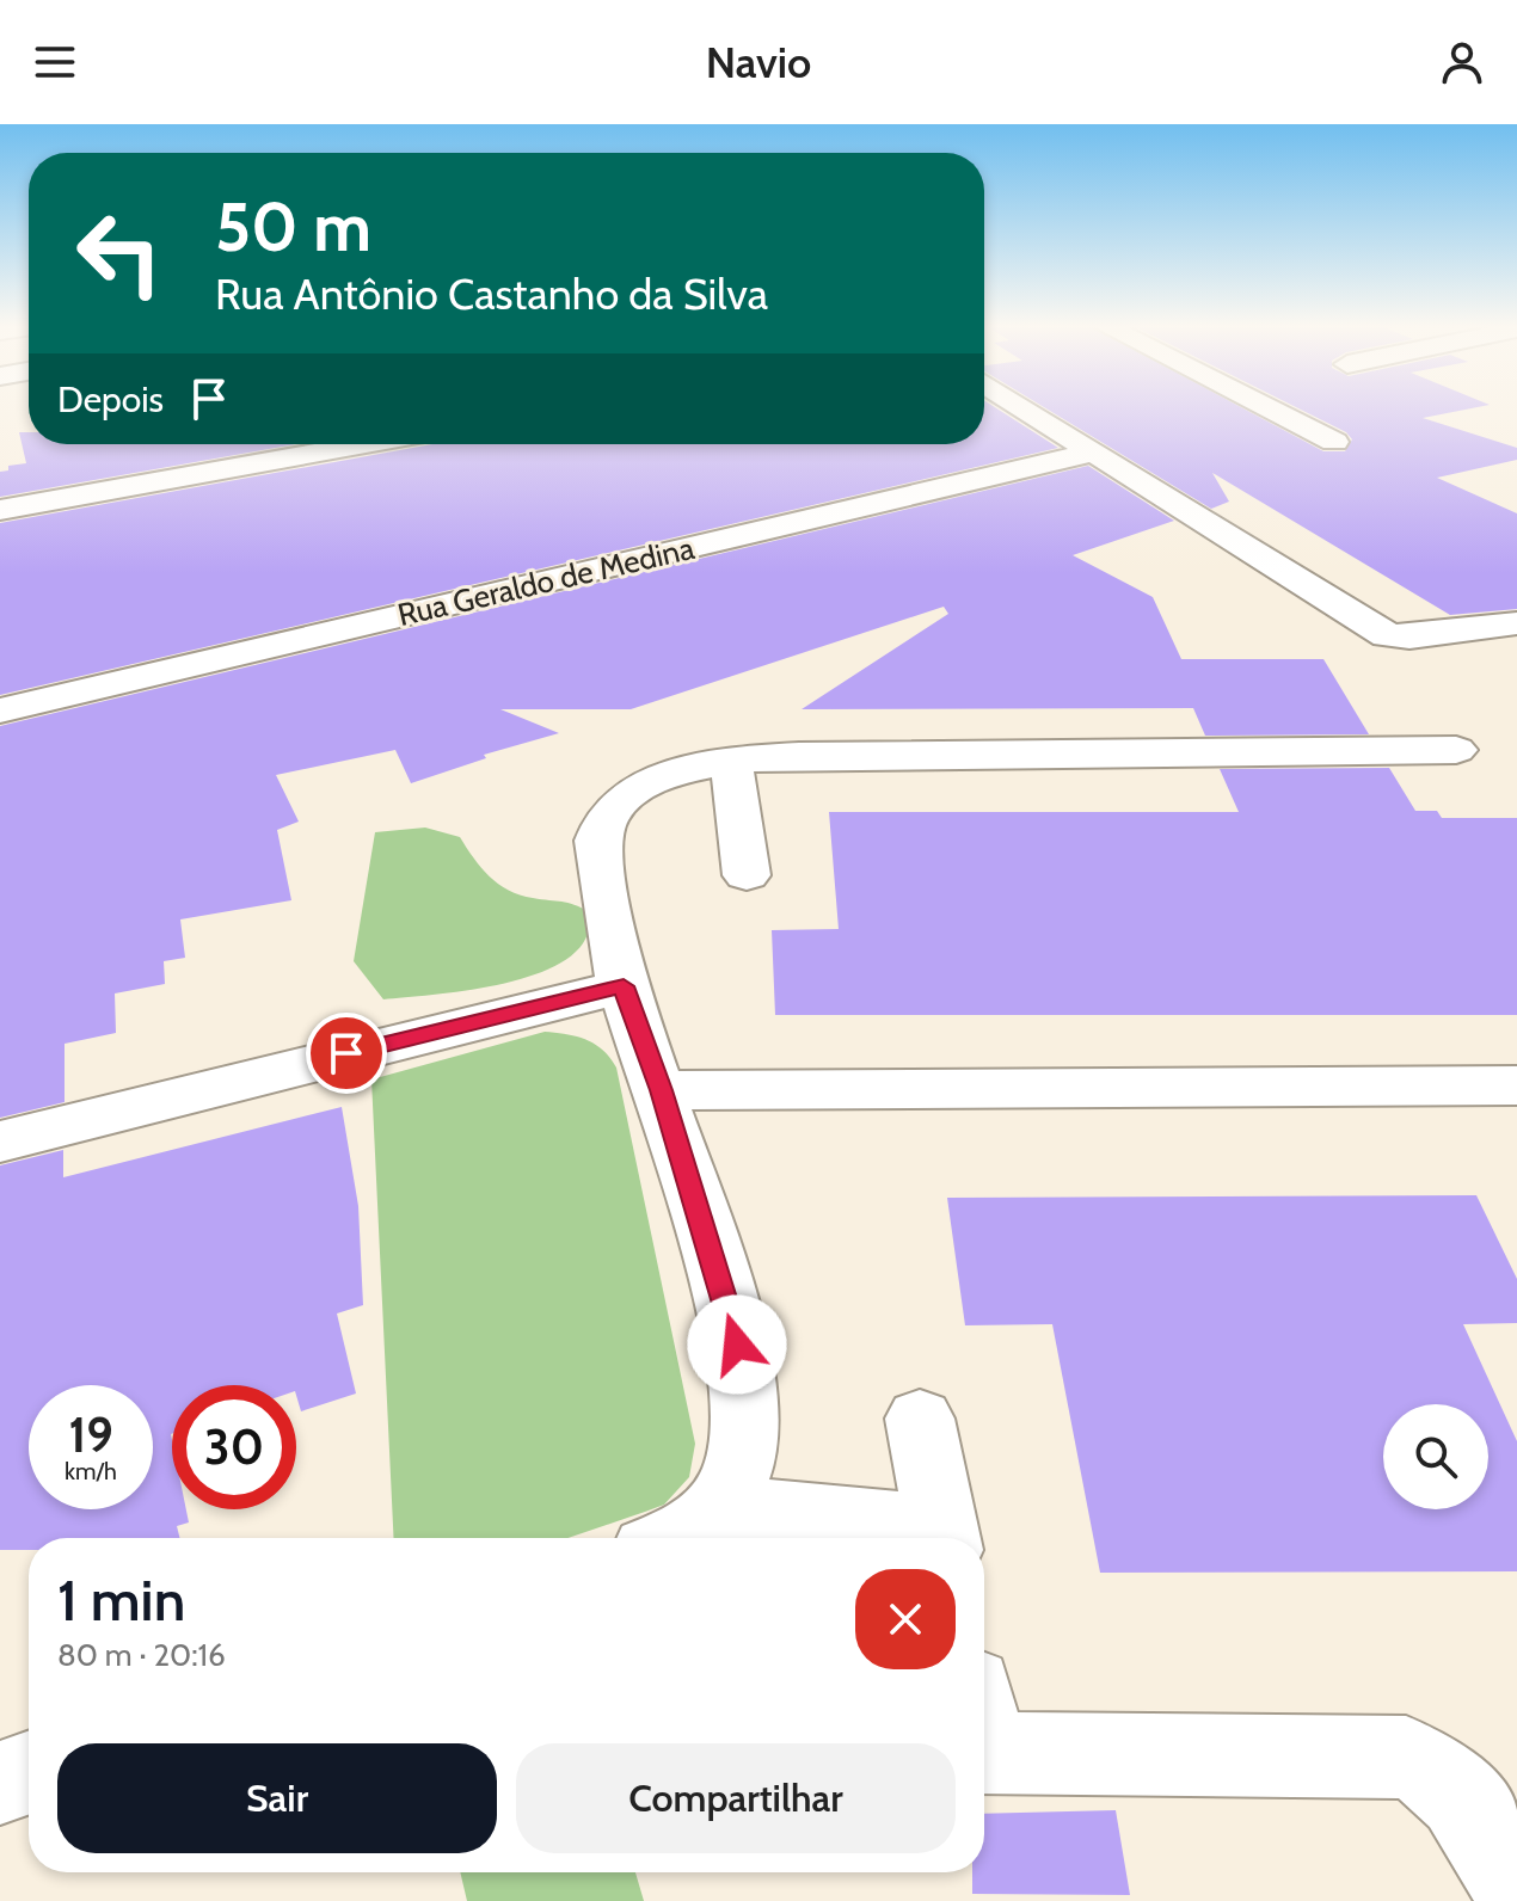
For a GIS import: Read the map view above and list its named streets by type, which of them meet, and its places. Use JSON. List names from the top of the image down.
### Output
{
  "streets": {
    "street": ["Rua Geraldo de Medina"]
  },
  "page": {
    "header": "Navio",
    "turn": ["50 m", "Rua Antônio Castanho da Silva"],
    "then": "Depois",
    "speed": "19 km/h",
    "limit": "30",
    "heading": ["1 min", "80 m · 20:16"],
    "buttons": ["Sair", "Compartilhar"]
  }
}
